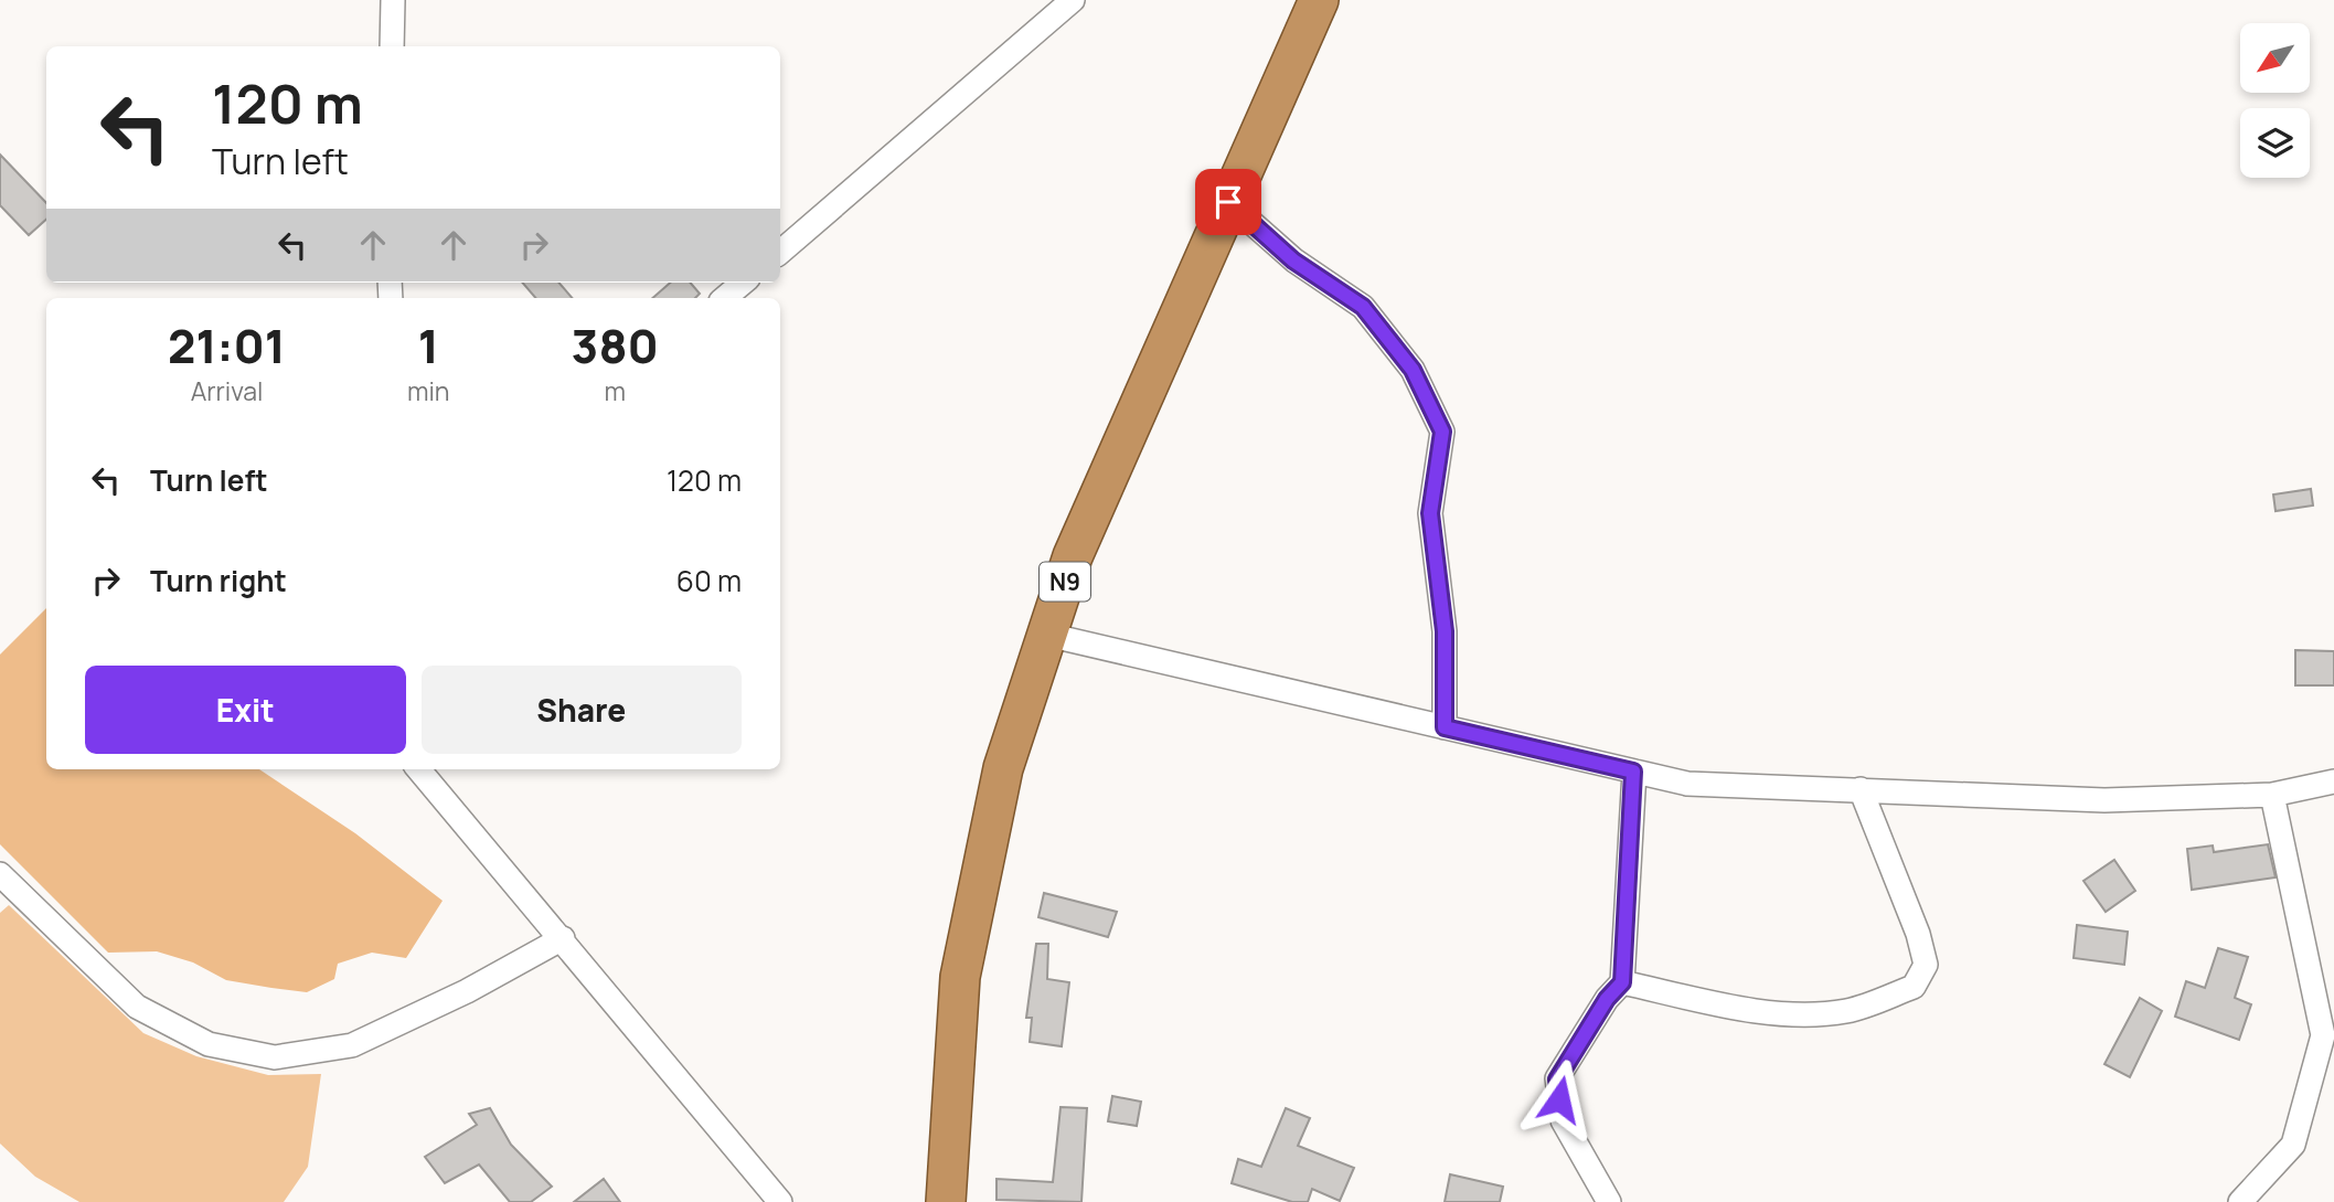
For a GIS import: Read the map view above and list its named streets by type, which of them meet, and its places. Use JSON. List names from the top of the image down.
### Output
{
  "streets": {
    "highway": ["N9"]
  },
  "north": "bottom left",
  "page": {
    "turn": ["120 m", "Turn left"],
    "eta": [
      "21:01",
      "Arrival",
      "1",
      "min",
      "380",
      "m"
    ],
    "list": [
      {
        "name": "Turn left",
        "value": "120 m"
      },
      {
        "name": "Turn right",
        "value": "60 m"
      }
    ],
    "buttons": ["Exit", "Share"]
  }
}
